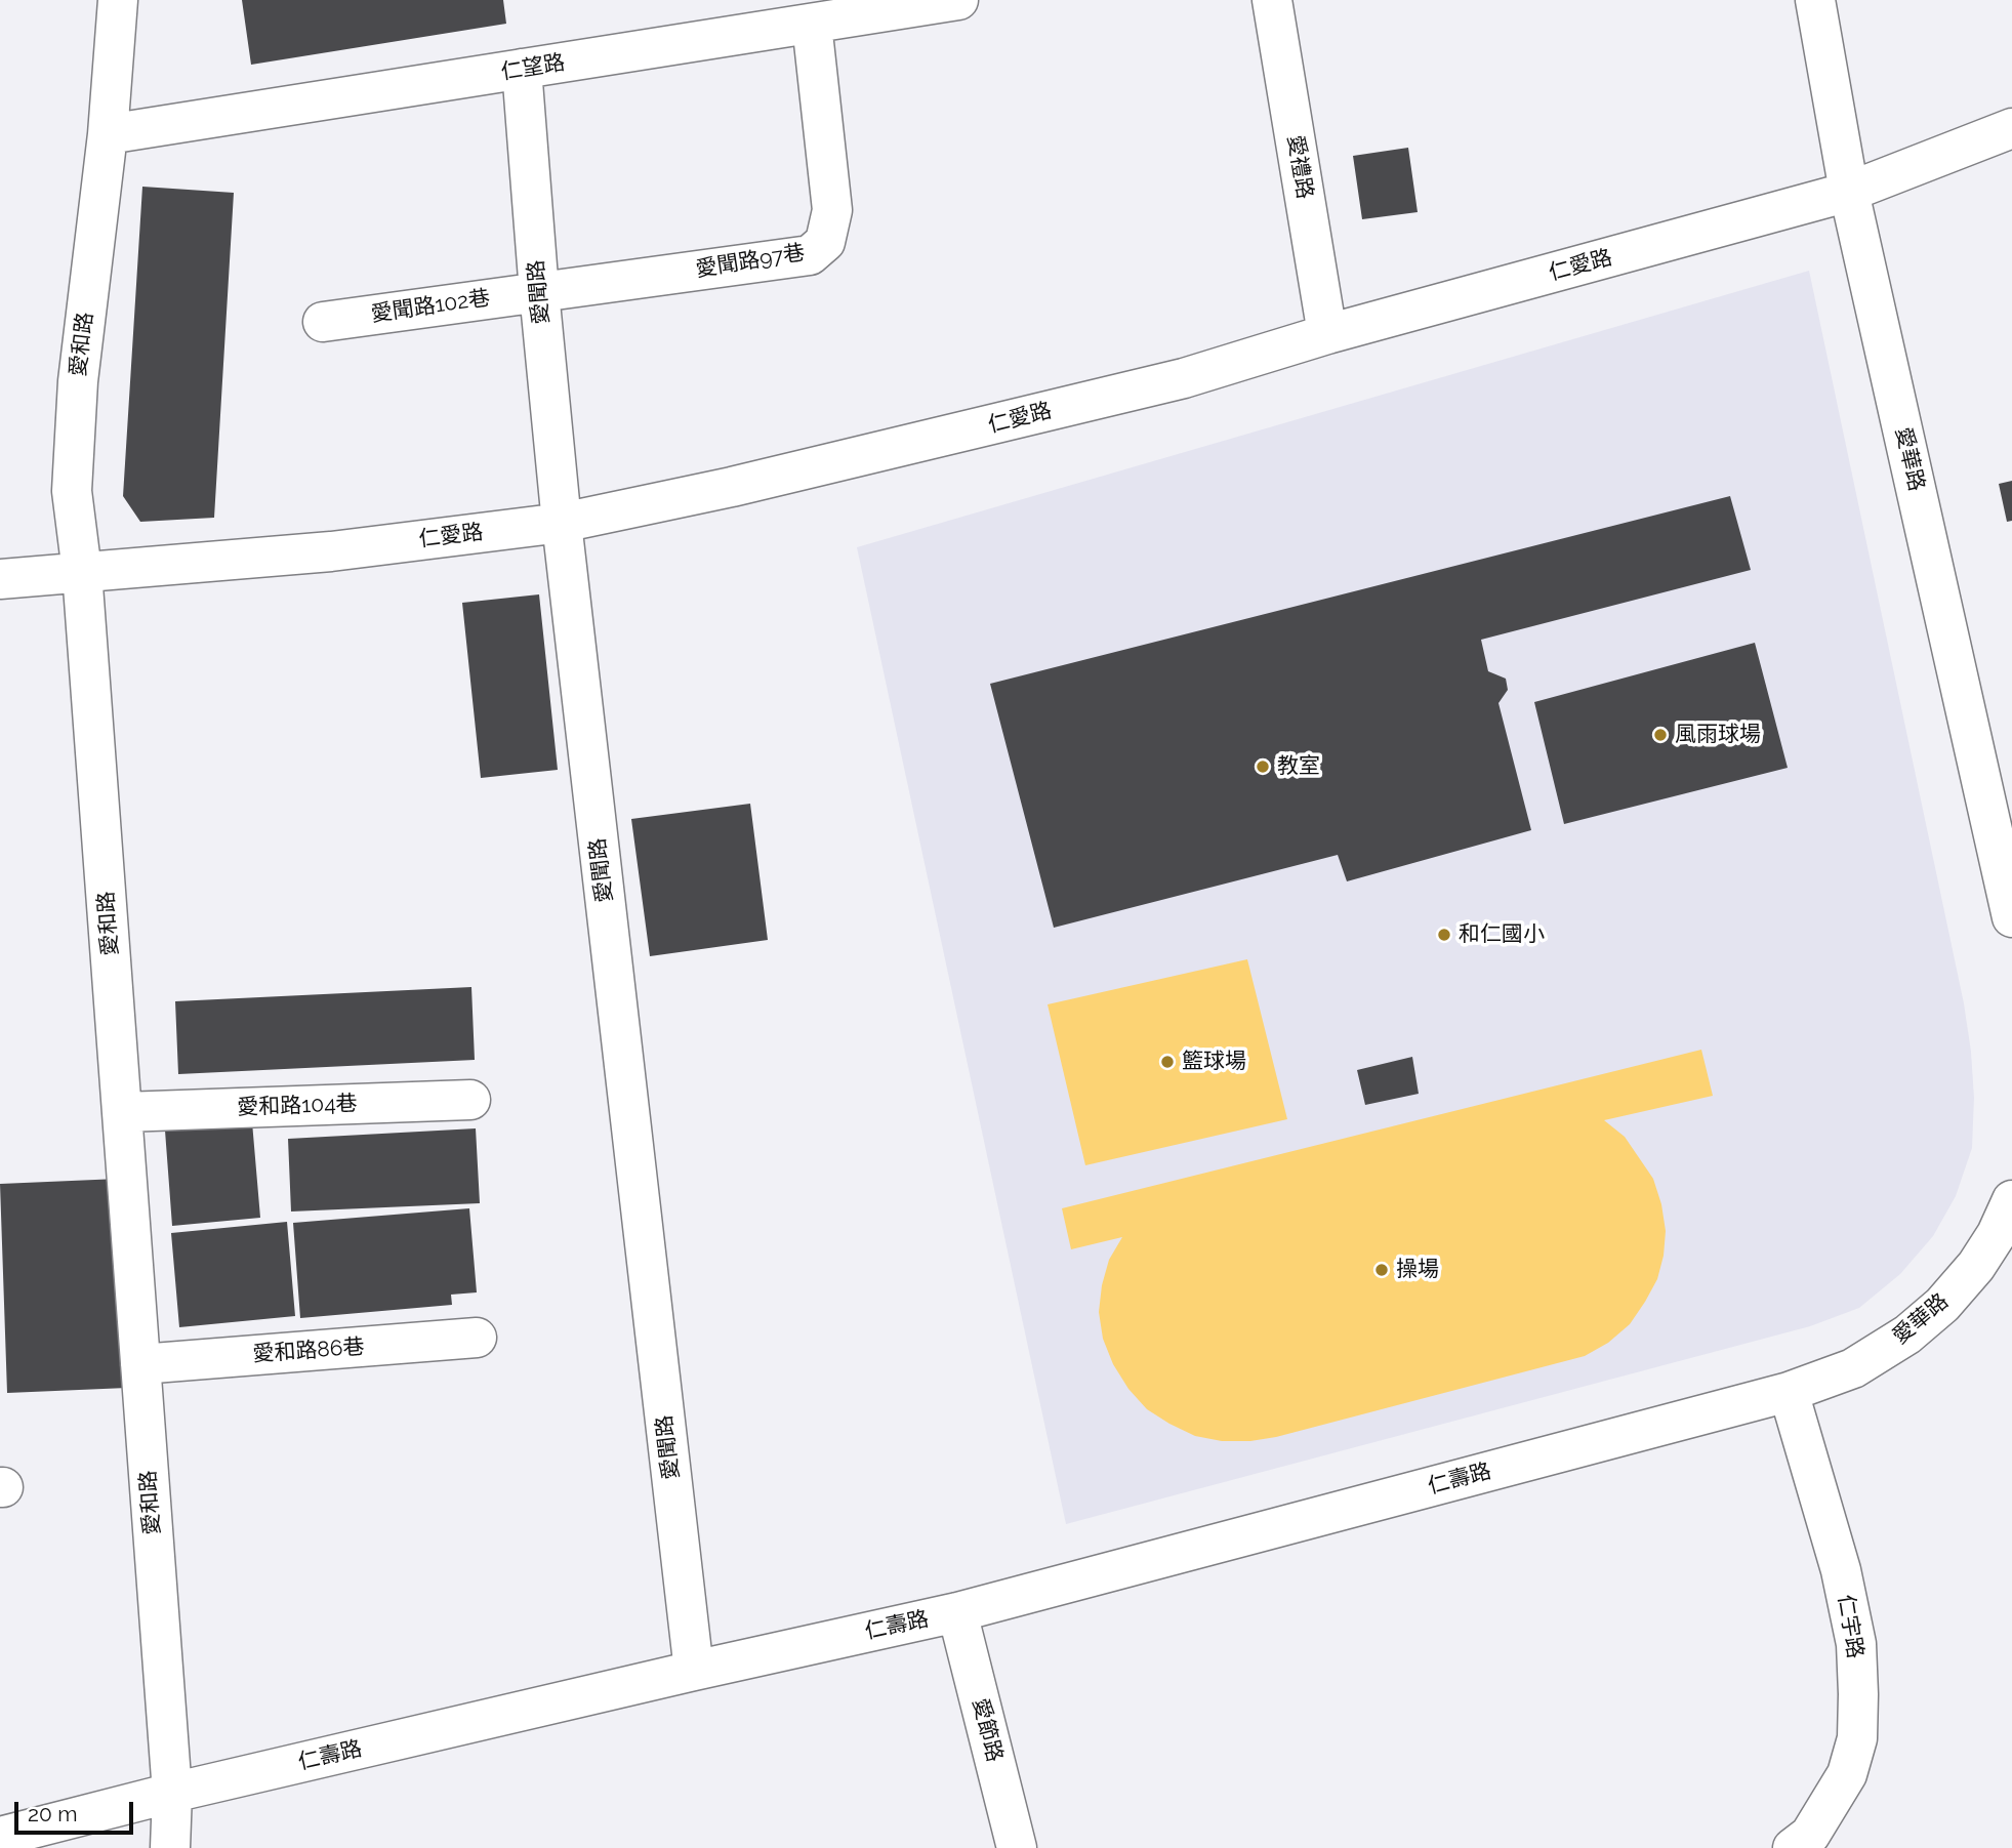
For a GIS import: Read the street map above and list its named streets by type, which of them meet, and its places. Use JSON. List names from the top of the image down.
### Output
{
  "streets": {
    "street": [
      "仁望路",
      "愛禮路",
      "愛聞路97巷",
      "仁愛路",
      "愛聞路",
      "愛聞路102巷",
      "愛和路",
      "愛華路",
      "愛和路104巷",
      "愛和路86巷",
      "仁壽路",
      "仁宇路",
      "愛節路"
    ]
  },
  "crossings": [
    ["仁望路", "愛聞路97巷"],
    ["仁望路", "愛聞路"],
    ["仁望路", "愛和路"],
    ["愛禮路", "仁愛路"],
    ["愛聞路97巷", "愛聞路"],
    ["愛聞路97巷", "愛聞路102巷"],
    ["仁愛路", "愛聞路"],
    ["仁愛路", "愛和路"],
    ["仁愛路", "愛華路"],
    ["愛聞路", "愛聞路102巷"],
    ["愛聞路", "仁壽路"],
    ["愛和路", "愛和路104巷"],
    ["愛和路", "愛和路86巷"],
    ["愛和路", "仁壽路"],
    ["愛華路", "仁壽路"],
    ["愛華路", "仁宇路"],
    ["仁壽路", "仁宇路"],
    ["仁壽路", "愛節路"]
  ],
  "places": [
    "風雨球場",
    "教室",
    "和仁國小",
    "籃球場",
    "操場"
  ],
  "scale_bar": "20 m"
}
